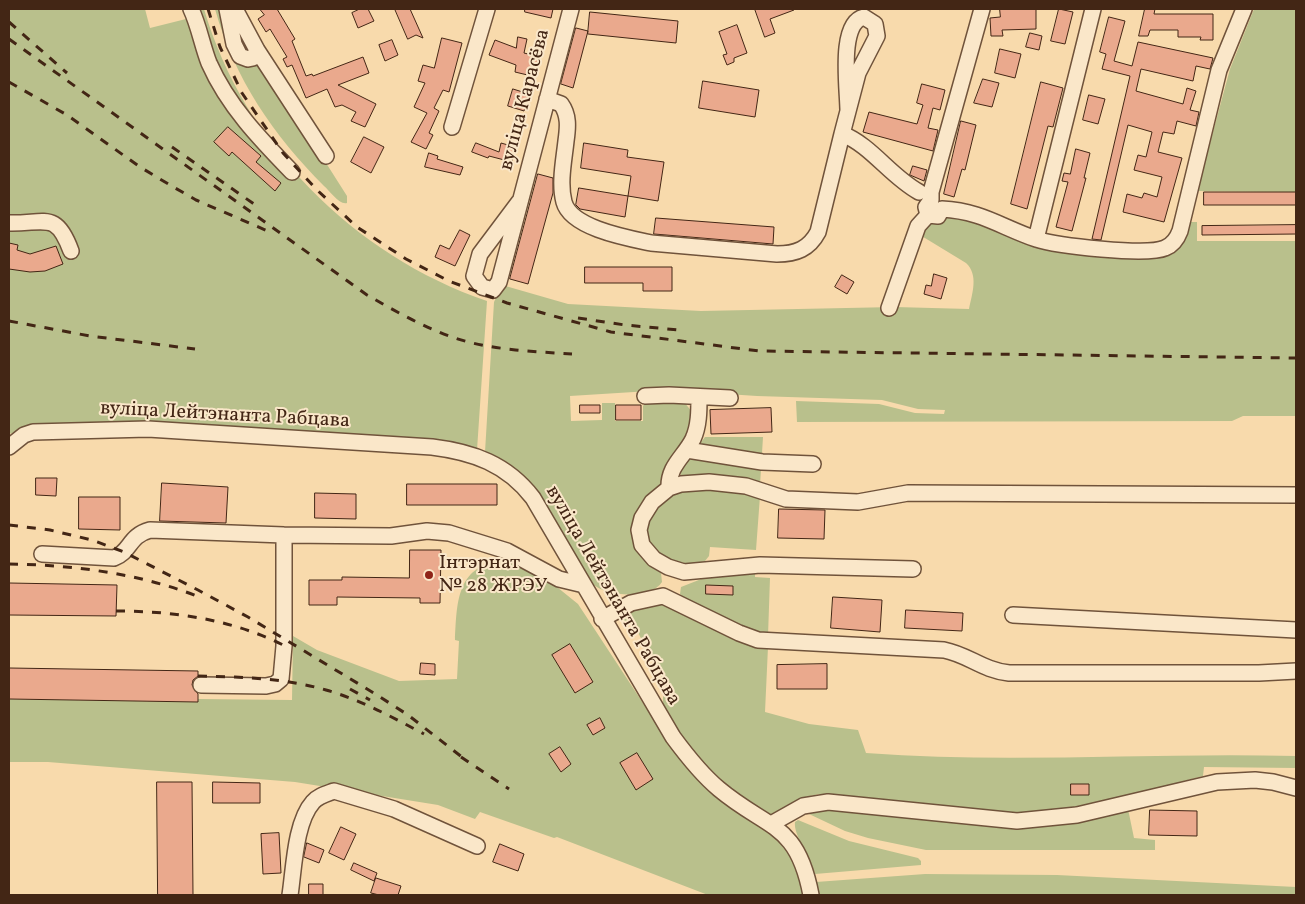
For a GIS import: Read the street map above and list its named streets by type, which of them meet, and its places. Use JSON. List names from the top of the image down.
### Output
{
  "streets": {
    "street": ["вуліца Карасёва", "вуліца Лейтэнанта Рабцава"]
  },
  "places": ["Інтэрнат № 28 ЖРЭУ"]
}
